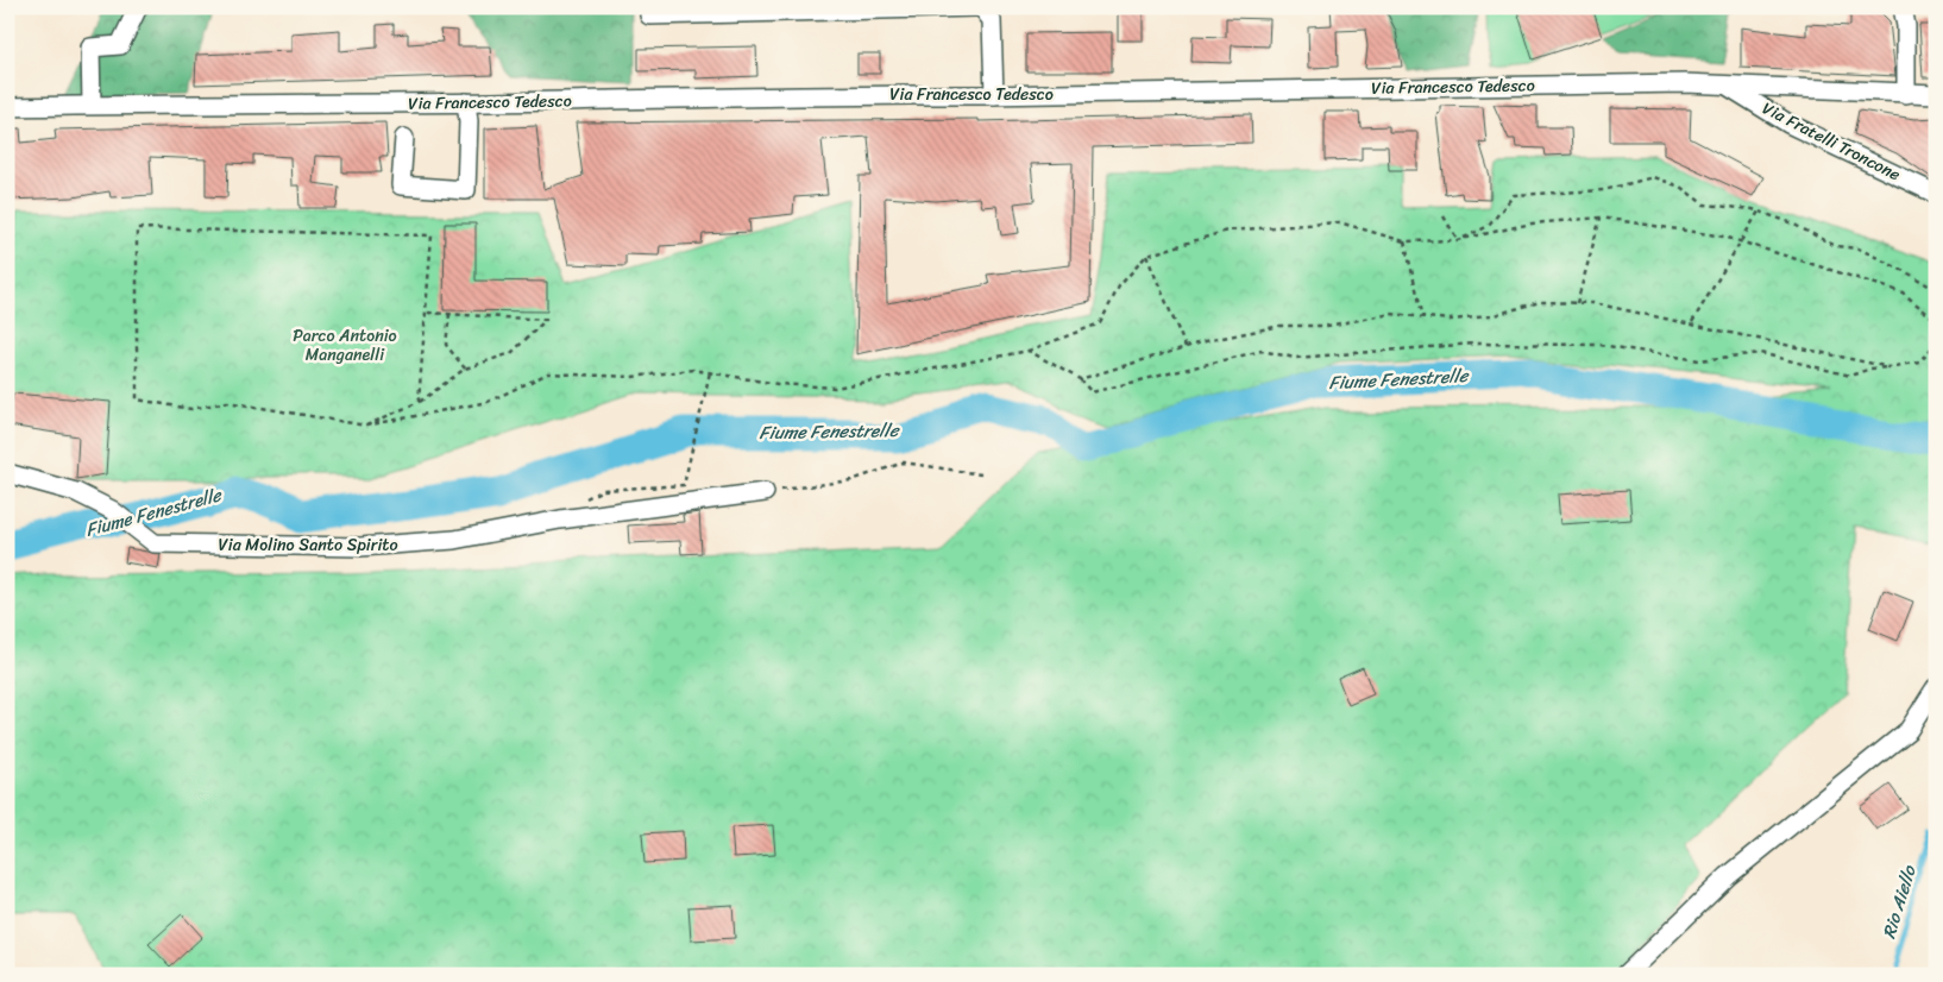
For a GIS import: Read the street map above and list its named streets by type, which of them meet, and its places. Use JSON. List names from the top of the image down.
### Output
{
  "streets": {
    "street": ["Via Francesco Tedesco", "Via Fratelli Troncone", "Via Molino Santo Spirito"]
  },
  "crossings": [
    ["Via Francesco Tedesco", "Via Fratelli Troncone"]
  ],
  "water": ["Fiume Fenestrelle", "Rio Aiello"],
  "parks": ["Parco Antonio Manganelli"]
}
